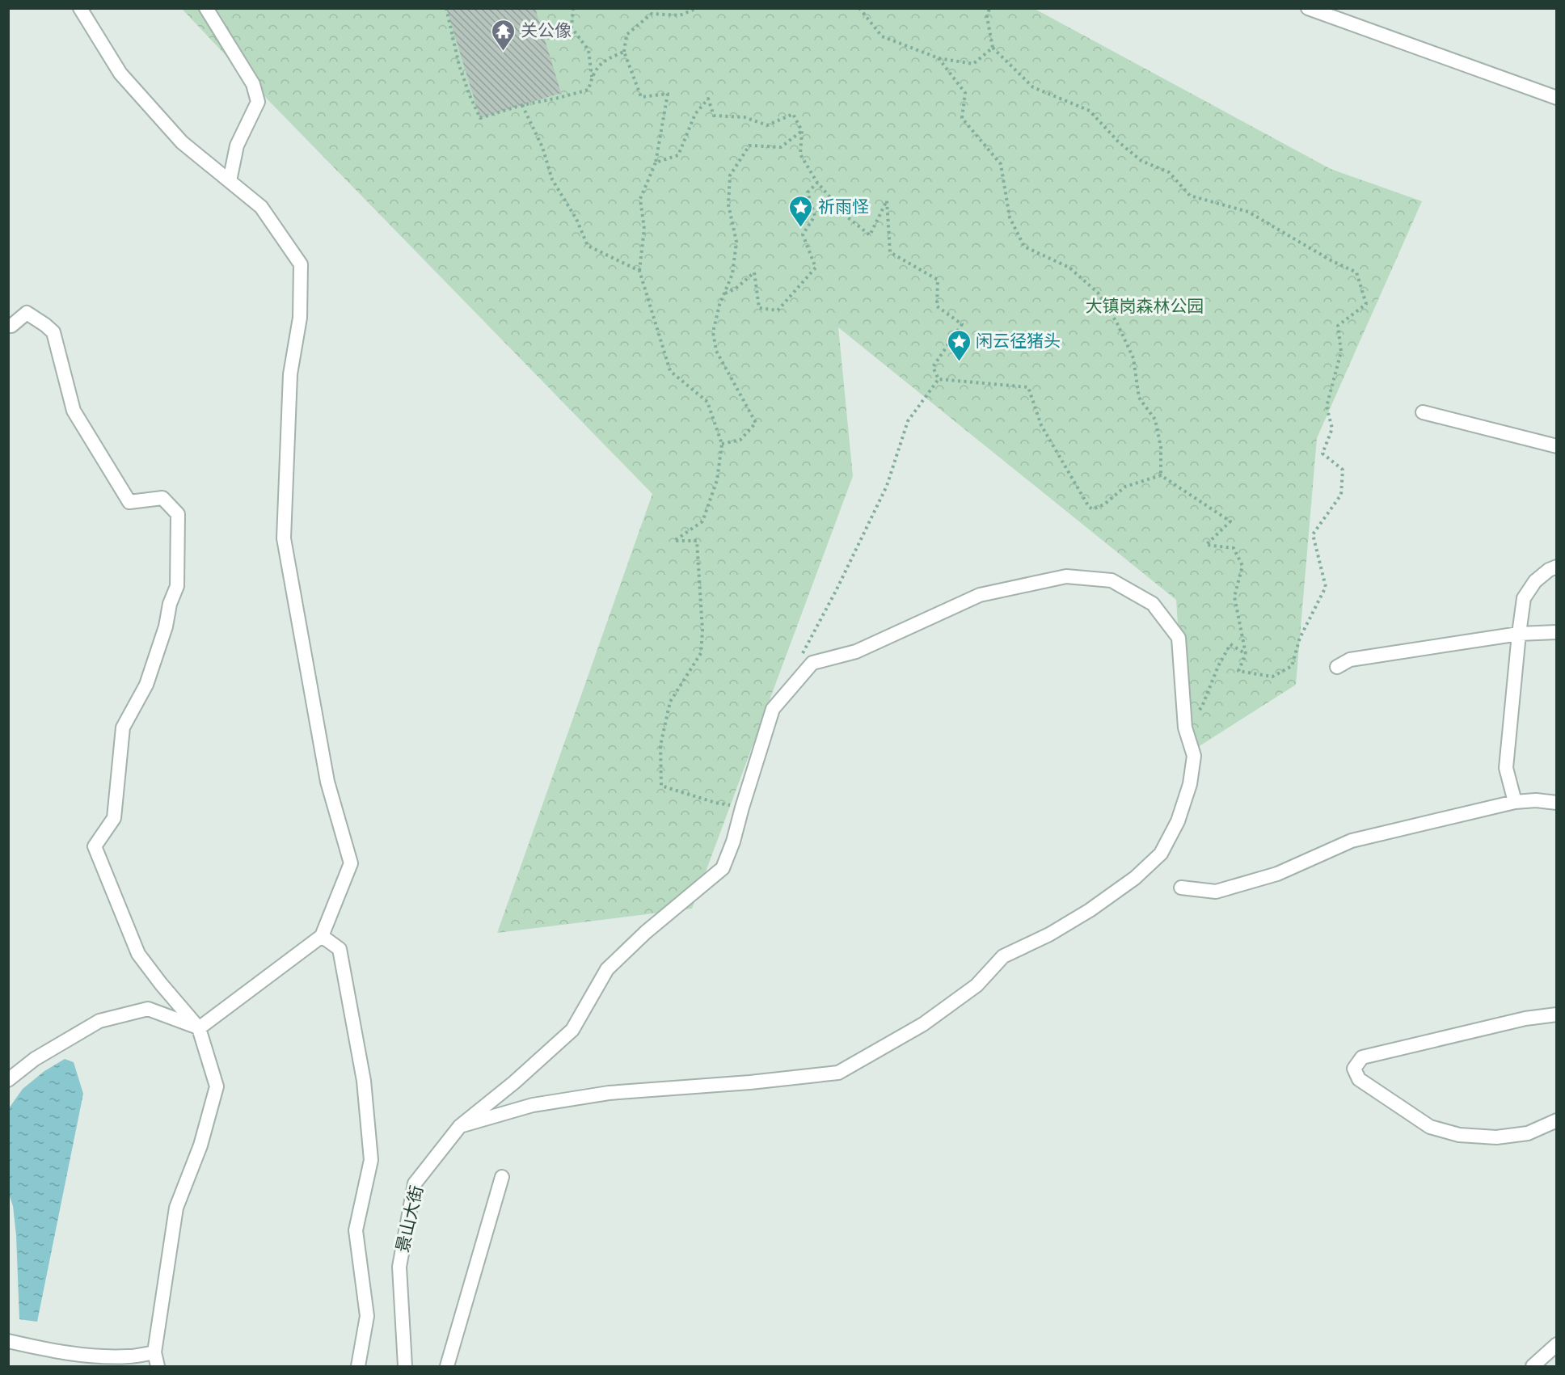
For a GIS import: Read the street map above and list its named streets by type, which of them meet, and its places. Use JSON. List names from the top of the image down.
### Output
{
  "streets": {
    "street": ["景山大街"]
  },
  "parks": ["大镇岗森林公园"],
  "places": {
    "temple": ["关公像"],
    "place": ["祈雨怪", "闲云径猪头"]
  }
}
